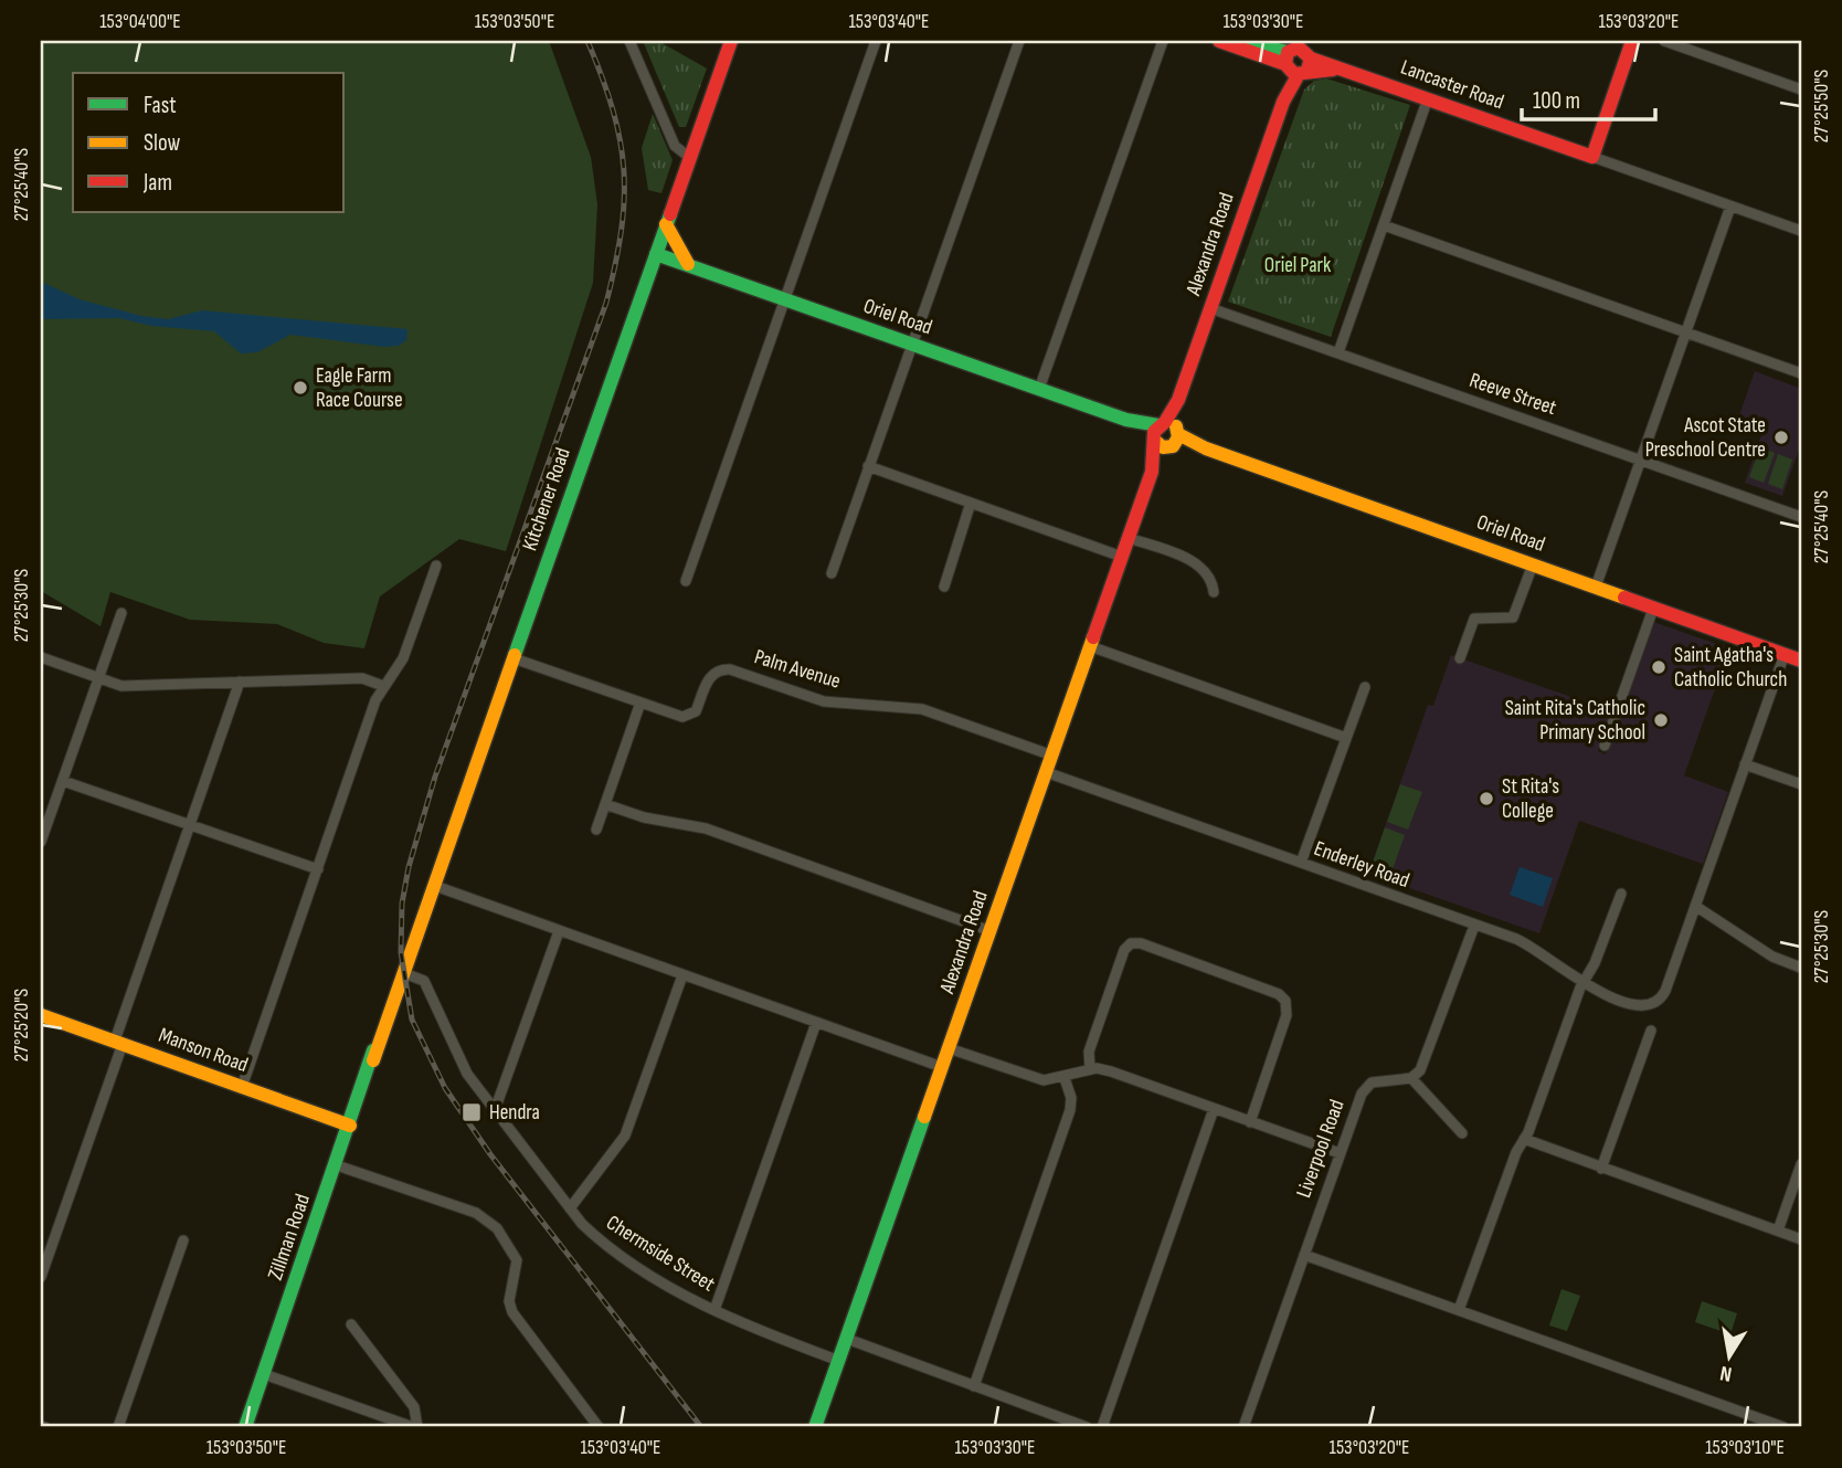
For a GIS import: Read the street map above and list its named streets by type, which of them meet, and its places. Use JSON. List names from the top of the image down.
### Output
{
  "streets": {
    "street": [
      "Lancaster Road",
      "Alexandra Road",
      "Oriel Road",
      "Reeve Street",
      "Kitchener Road",
      "Palm Avenue",
      "Enderley Road",
      "Manson Road",
      "Liverpool Road",
      "Zillman Road",
      "Chermside Street"
    ]
  },
  "crossings": [
    ["Lancaster Road", "Alexandra Road"],
    ["Alexandra Road", "Oriel Road"],
    ["Alexandra Road", "Reeve Street"],
    ["Alexandra Road", "Palm Avenue"],
    ["Alexandra Road", "Enderley Road"],
    ["Alexandra Road", "Chermside Street"],
    ["Oriel Road", "Kitchener Road"],
    ["Kitchener Road", "Palm Avenue"],
    ["Kitchener Road", "Zillman Road"],
    ["Kitchener Road", "Chermside Street"],
    ["Manson Road", "Zillman Road"],
    ["Zillman Road", "Chermside Street"]
  ],
  "parks": ["Oriel Park"],
  "places": {
    "other": [
      "Eagle Farm Race Course",
      "Ascot State Preschool Centre",
      "Saint Agatha's Catholic Church",
      "Saint Rita's Catholic Primary School",
      "St Rita's College"
    ],
    "transit": ["Hendra"]
  },
  "legend": ["Fast", "Slow", "Jam"],
  "scale_bar": "100 m",
  "north": "bottom",
  "coordinates": [
    "153°04'00\"E",
    "153°03'50\"E",
    "153°03'40\"E",
    "153°03'30\"E",
    "153°03'20\"E",
    "27°25'50\"S",
    "27°25'40\"S",
    "27°25'30\"S",
    "27°25'20\"S",
    "153°03'10\"E"
  ]
}
